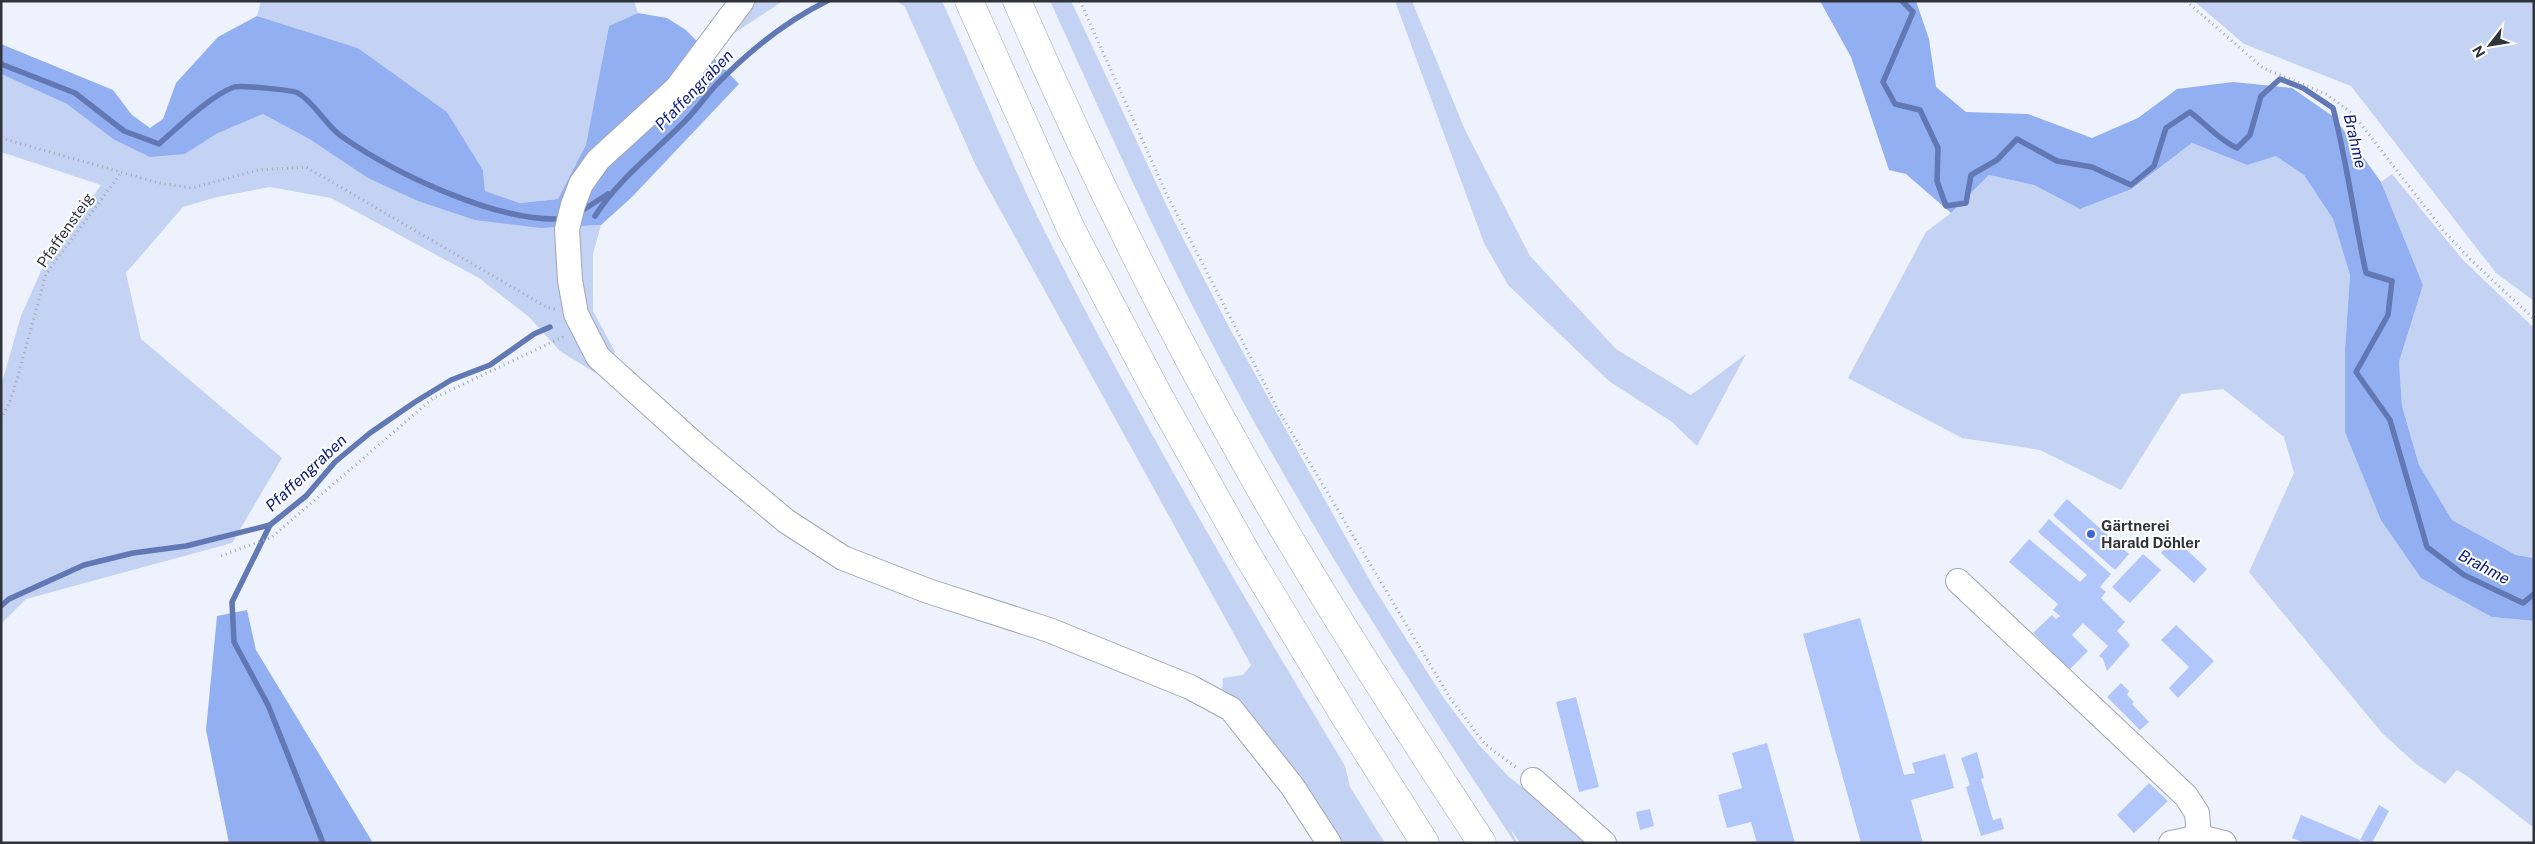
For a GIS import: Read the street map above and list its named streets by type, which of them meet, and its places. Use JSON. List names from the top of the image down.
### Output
{
  "streets": {
    "path": ["Pfaffensteig"]
  },
  "water": ["Pfaffengraben", "Brahme"],
  "places": ["Gärtnerei Harald Döhler"],
  "north": "bottom left"
}
